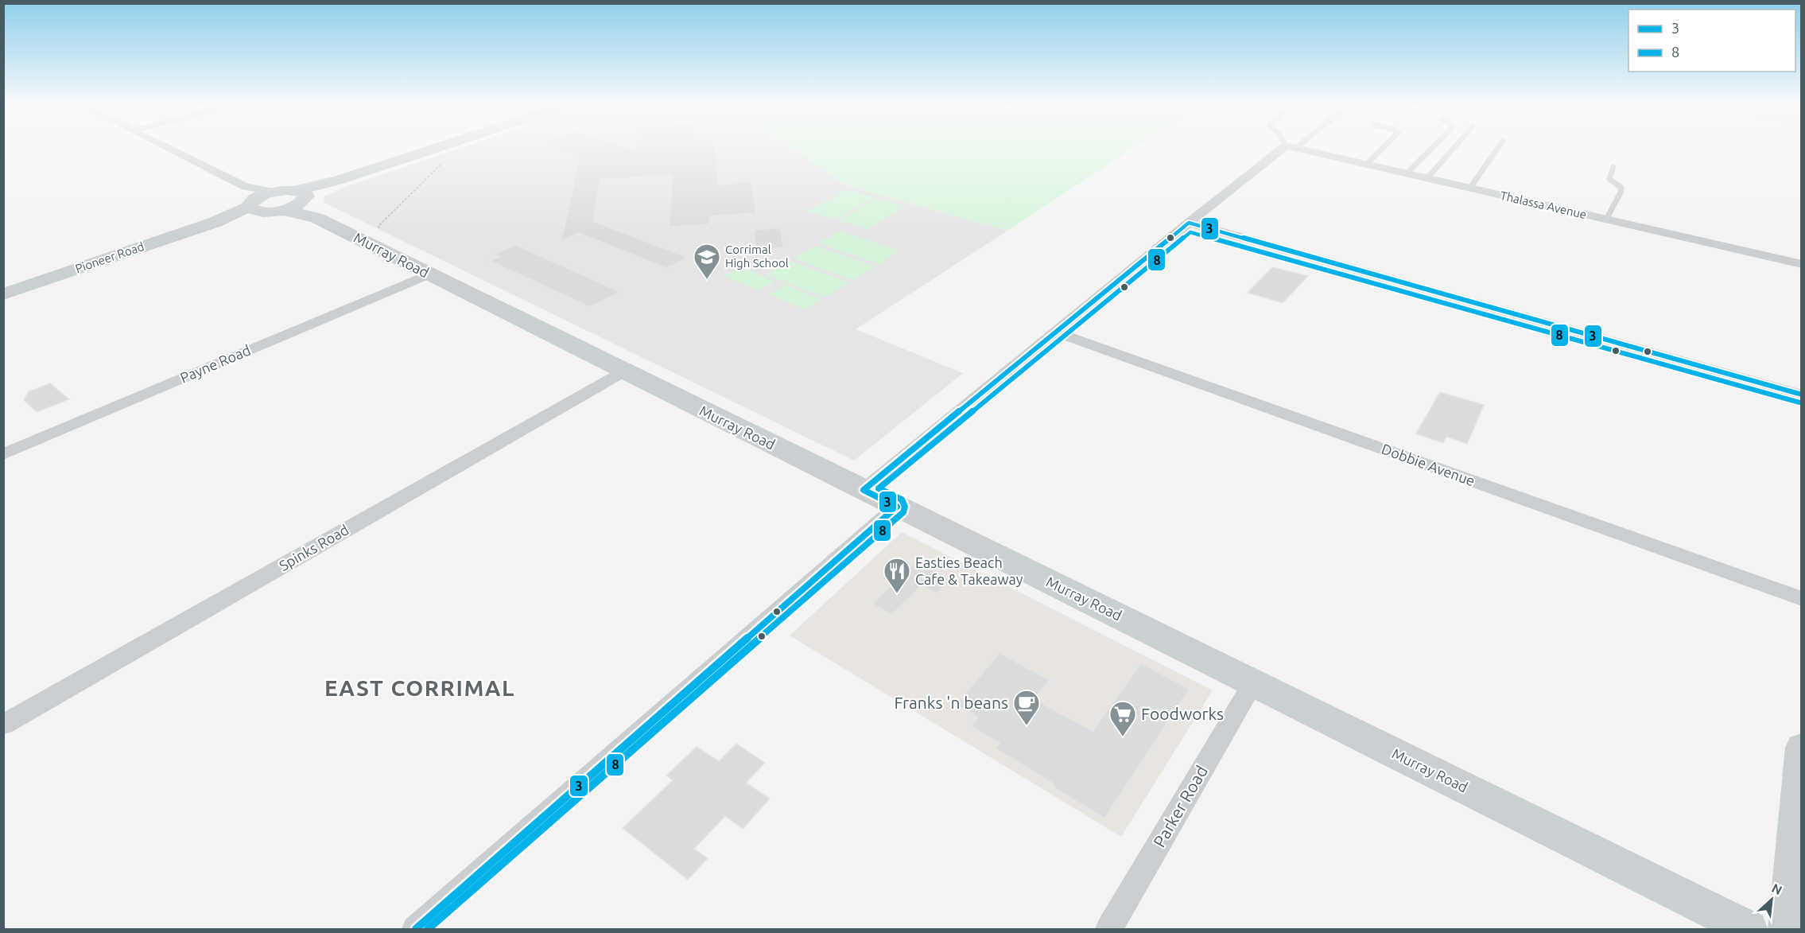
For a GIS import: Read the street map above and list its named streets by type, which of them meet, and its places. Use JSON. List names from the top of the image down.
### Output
{
  "streets": {
    "main road": ["Murray Road", "Pioneer Road"],
    "street": [
      "Thalassa Avenue",
      "Payne Road",
      "Dobbie Avenue",
      "Spinks Road",
      "Parker Road"
    ]
  },
  "crossings": [
    ["Murray Road", "Pioneer Road"],
    ["Murray Road", "Payne Road"],
    ["Murray Road", "Spinks Road"],
    ["Murray Road", "Parker Road"]
  ],
  "districts": ["EAST CORRIMAL"],
  "places": {
    "school or university": ["Corrimal High School"],
    "restaurant": ["Easties Beach Cafe & Takeaway"],
    "cafe": ["Franks 'n beans"],
    "supermarket": ["Foodworks"]
  },
  "lines": ["transit line 3", "transit line 8"],
  "legend": ["3", "8"],
  "north": "top right"
}
